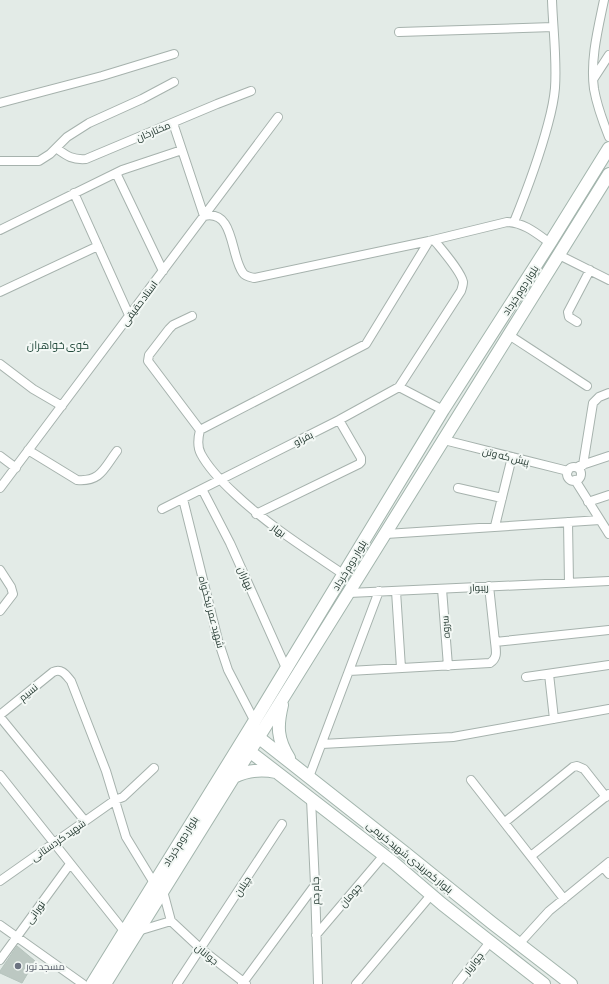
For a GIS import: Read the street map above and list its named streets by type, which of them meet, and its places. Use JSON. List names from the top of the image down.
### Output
{
  "streets": {
    "street": [
      "مختارخان",
      "بلوار دوم خرداد",
      "استاد حقیقی",
      "بفراو",
      "پیش که وتن",
      "بهار",
      "بهاران",
      "ریبوار",
      "شهید عمر نیکخواه",
      "سروه",
      "نسیم",
      "شهید کردستانی",
      "بلوار کمربندی شهید کریمی",
      "چیلان",
      "جام جم",
      "چومان",
      "نورانی",
      "جوانان",
      "چواریار"
    ]
  },
  "crossings": [
    ["بلوار دوم خرداد", "پیش که وتن"],
    ["بلوار دوم خرداد", "بهار"],
    ["بلوار دوم خرداد", "بهاران"],
    ["بلوار دوم خرداد", "ریبوار"],
    ["بلوار دوم خرداد", "شهید عمر نیکخواه"],
    ["بلوار دوم خرداد", "بلوار کمربندی شهید کریمی"],
    ["بفراو", "بهار"],
    ["بفراو", "بهاران"],
    ["بفراو", "شهید عمر نیکخواه"],
    ["ریبوار", "سروه"],
    ["شهید عمر نیکخواه", "بلوار کمربندی شهید کریمی"],
    ["نسیم", "شهید کردستانی"],
    ["بلوار کمربندی شهید کریمی", "جام جم"],
    ["بلوار کمربندی شهید کریمی", "چومان"],
    ["بلوار کمربندی شهید کریمی", "چواریار"],
    ["چیلان", "جوانان"],
    ["جام جم", "چومان"]
  ],
  "districts": ["کوی خواهران"],
  "places": ["مسجد نور"]
}
